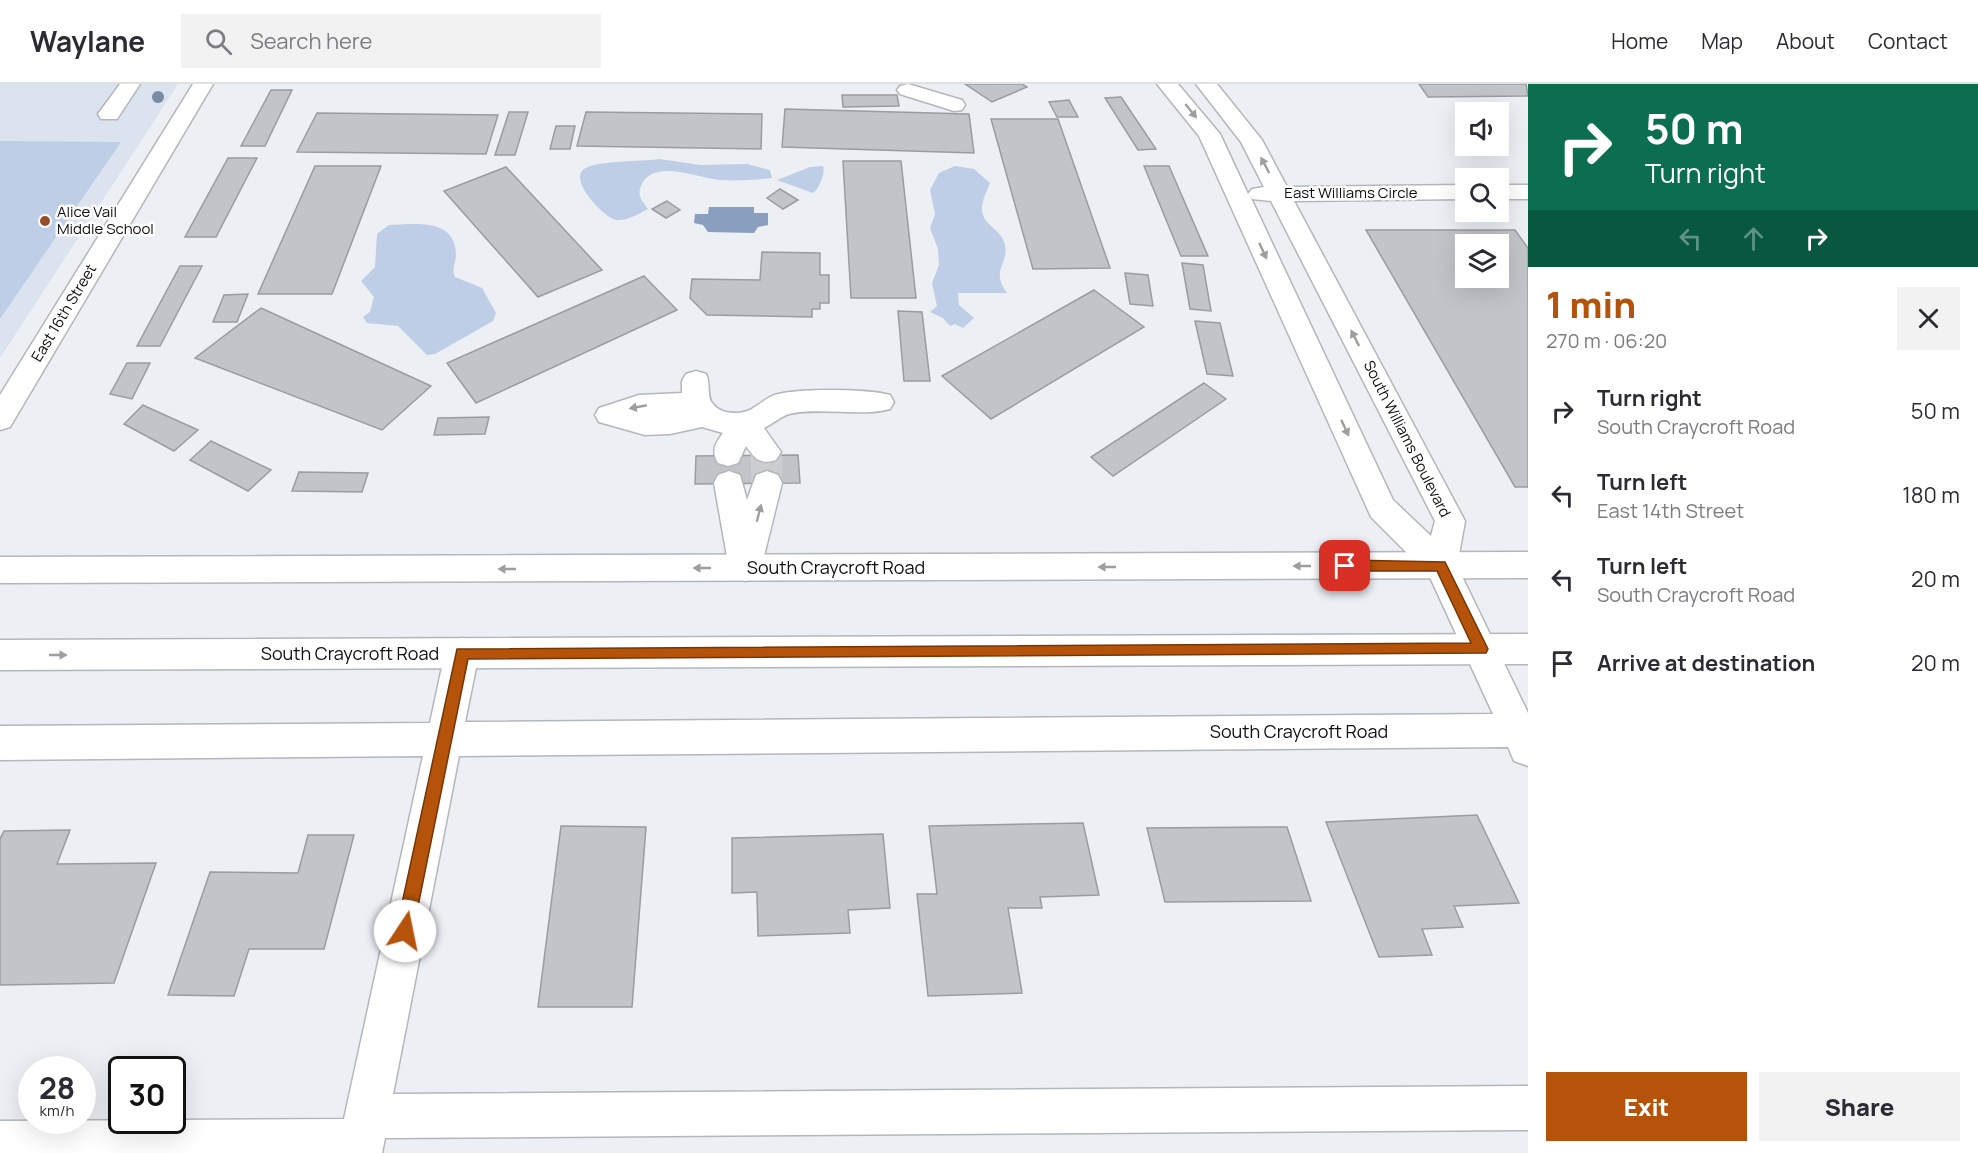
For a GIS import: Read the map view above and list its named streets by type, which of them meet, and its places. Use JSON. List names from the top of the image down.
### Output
{
  "streets": {
    "street": [
      "East Williams Circle",
      "East 16th Street",
      "South Williams Boulevard",
      "South Craycroft Road"
    ]
  },
  "crossings": [
    ["East Williams Circle", "South Williams Boulevard"],
    ["South Williams Boulevard", "South Craycroft Road"]
  ],
  "places": ["Alice Vail Middle School"],
  "page": {
    "header": "Waylane",
    "search": "Search here",
    "nav": [
      "Home",
      "Map",
      "About",
      "Contact"
    ],
    "turn": ["50 m", "Turn right"],
    "heading": ["1 min", "270 m · 06:20"],
    "list": [
      {
        "name": "Turn right",
        "note": "South Craycroft Road",
        "value": "50 m"
      },
      {
        "name": "Turn left",
        "note": "East 14th Street",
        "value": "180 m"
      },
      {
        "name": "Turn left",
        "note": "South Craycroft Road",
        "value": "20 m"
      },
      {
        "name": "Arrive at destination",
        "value": "20 m"
      }
    ],
    "speed": "28 km/h",
    "limit": "30",
    "buttons": ["Exit", "Share"]
  }
}
